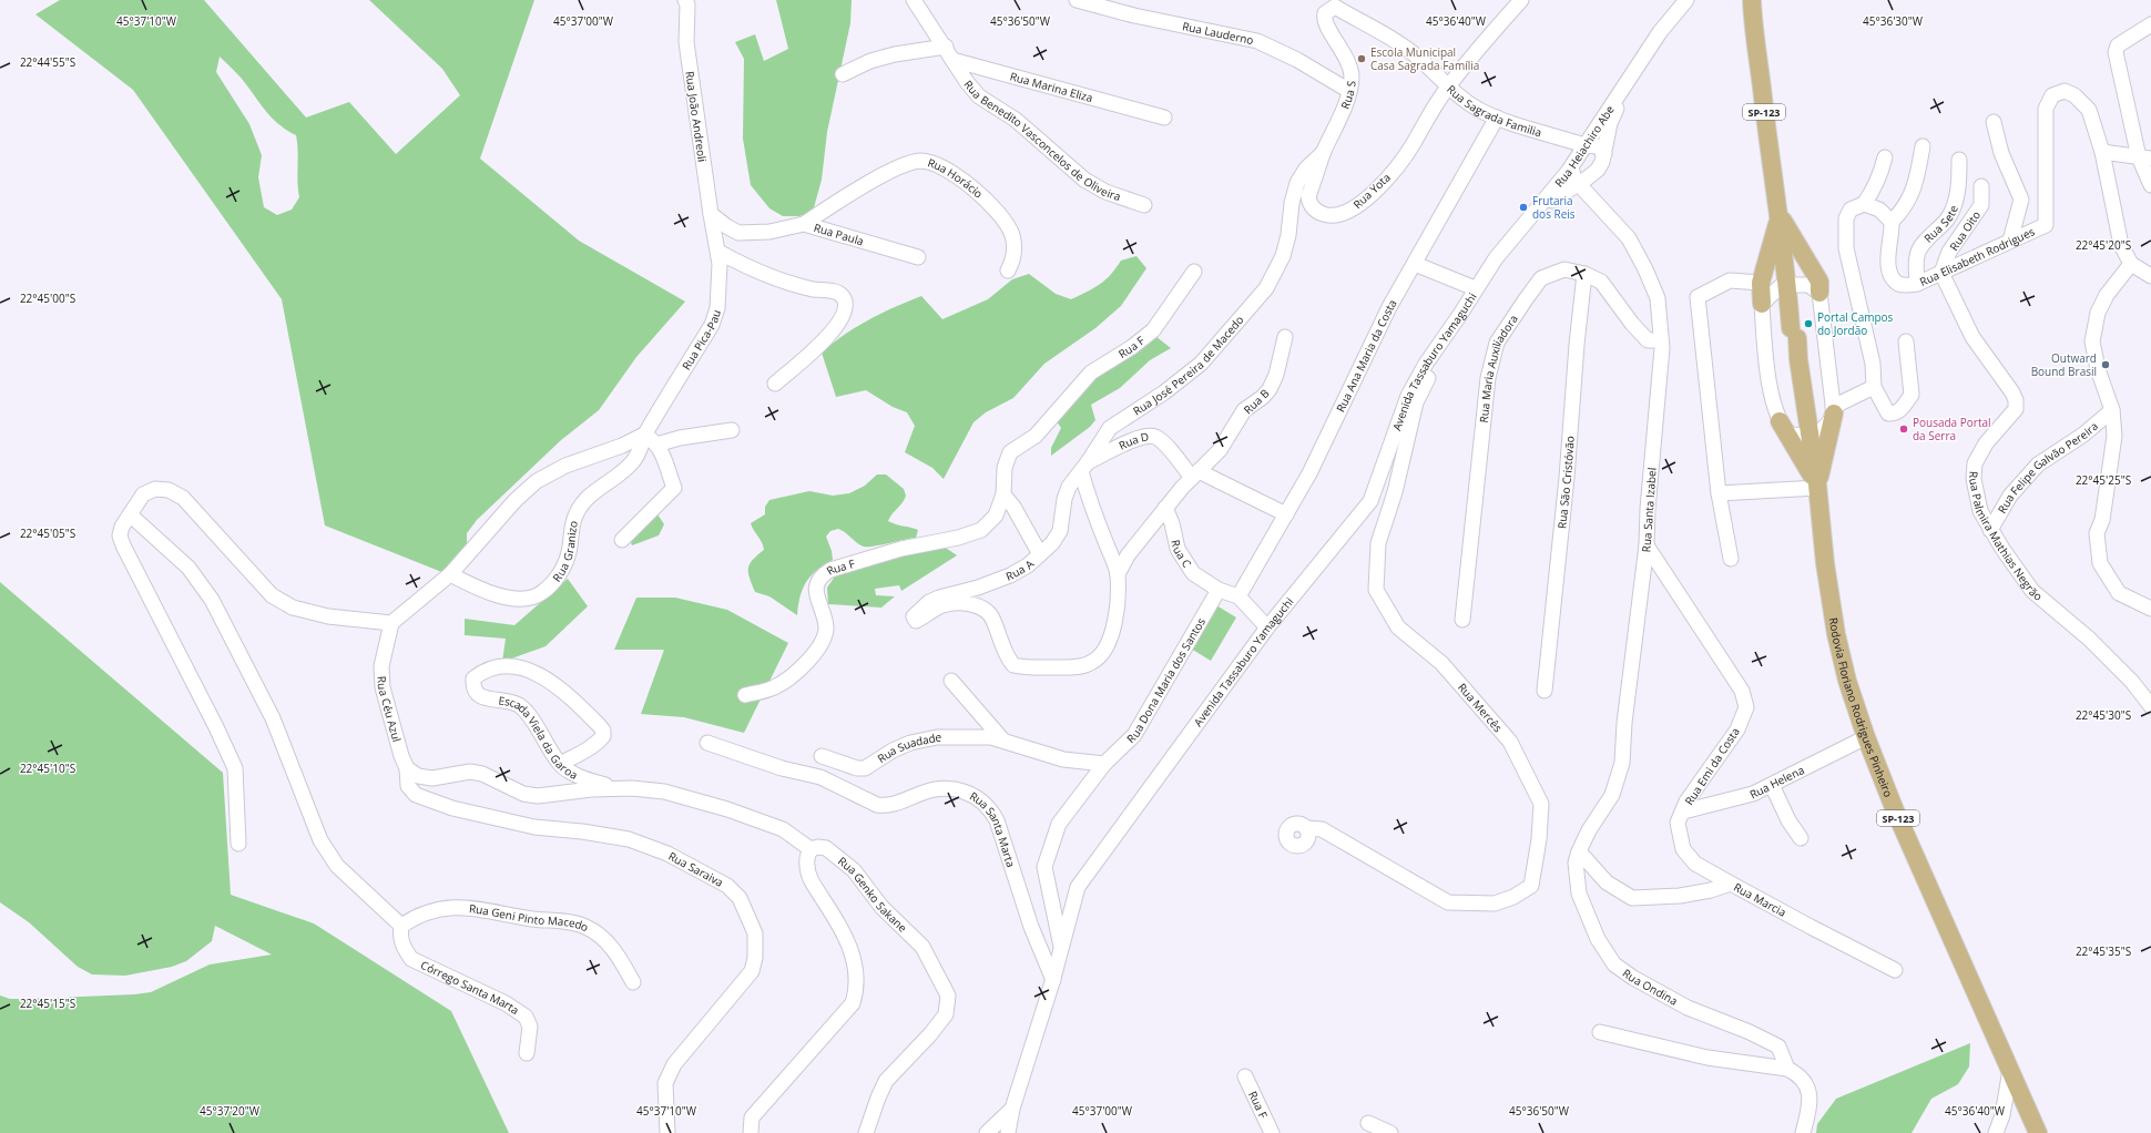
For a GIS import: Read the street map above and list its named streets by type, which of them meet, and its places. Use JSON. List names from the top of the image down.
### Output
{
  "streets": {
    "main road": ["SP-123", "Rodovia Floriano Rodrigues Pinheiro"],
    "street": [
      "Rua Lauderno",
      "Rua Marina Eliza",
      "Rua S",
      "Rua Sagrada Familia",
      "Rua João Andreoli",
      "Rua Benedito Vasconcelos de Oliveira",
      "Rua Heiachiro Abe",
      "Rua Horácio",
      "Rua Yota",
      "Rua Sete",
      "Rua Oito",
      "Rua Paula",
      "Rua Elisabeth Rodrigues",
      "Rua Pica-Pau",
      "Rua F",
      "Rua Ana Maria da Costa",
      "Avenida Tassaburo Yamaguchi",
      "Rua José Pereira de Macedo",
      "Rua Maria Auxiliadora",
      "Rua B",
      "Rua D",
      "Rua Felipe Galvão Pereira",
      "Rua São Cristóvão",
      "Rua Santa Izabel",
      "Rua Palmira Mathias Negrão",
      "Rua Granizo",
      "Rua C",
      "Rua A",
      "Rua Dona Maria dos Santos",
      "Rua Mercês",
      "Rua Céu Azul",
      "Escada Viela da Garoa",
      "Rua Suadade",
      "Rua Emi da Costa",
      "Rua Helena",
      "Rua Santa Marta",
      "Rua Saraiva",
      "Rua Genko Sakane",
      "Rua Marcia",
      "Rua Geni Pinto Macedo",
      "Rua Ondina",
      "Córrego Santa Marta"
    ]
  },
  "crossings": [
    ["Rua Lauderno", "Rua S"],
    ["Rua Marina Eliza", "Rua Benedito Vasconcelos de Oliveira"],
    ["Rua S", "Rua Sagrada Familia"],
    ["Rua S", "Rua Yota"],
    ["Rua S", "Rua José Pereira de Macedo"],
    ["Rua Sagrada Familia", "Rua Heiachiro Abe"],
    ["Rua Sagrada Familia", "Rua Yota"],
    ["Rua Sagrada Familia", "Rua Ana Maria da Costa"],
    ["Rua João Andreoli", "Rua Paula"],
    ["Rua João Andreoli", "Rua Pica-Pau"],
    ["Rua Heiachiro Abe", "Avenida Tassaburo Yamaguchi"],
    ["Rua Heiachiro Abe", "Rua Santa Izabel"],
    ["Rua Horácio", "Rua Paula"],
    ["Rua Yota", "Rua José Pereira de Macedo"],
    ["Rua Sete", "Rua Elisabeth Rodrigues"],
    ["Rua Oito", "Rua Elisabeth Rodrigues"],
    ["Rua Oito", "Rua Palmira Mathias Negrão"],
    ["Rua Elisabeth Rodrigues", "Rua Palmira Mathias Negrão"],
    ["Rua Pica-Pau", "Rua Granizo"],
    ["Rua Ana Maria da Costa", "Rua D"],
    ["Rua Ana Maria da Costa", "Rua C"],
    ["Avenida Tassaburo Yamaguchi", "Rua Mercês"],
    ["Avenida Tassaburo Yamaguchi", "Rua Santa Marta"],
    ["Rua José Pereira de Macedo", "Rua D"],
    ["Rua José Pereira de Macedo", "Rua A"],
    ["Rua Maria Auxiliadora", "Rua São Cristóvão"],
    ["Rua Maria Auxiliadora", "Rua Santa Izabel"],
    ["Rua B", "Rua D"],
    ["Rua D", "Rua A"],
    ["Rua Felipe Galvão Pereira", "Rua Palmira Mathias Negrão"],
    ["Rua Santa Izabel", "Rua Emi da Costa"],
    ["Rua Santa Izabel", "Rua Marcia"],
    ["Rua Santa Izabel", "Rua Ondina"],
    ["Rua C", "Rua Dona Maria dos Santos"],
    ["Rua Dona Maria dos Santos", "Rua Suadade"],
    ["Rodovia Floriano Rodrigues Pinheiro", "Rua Helena"],
    ["Rua Céu Azul", "Rua Saraiva"],
    ["Escada Viela da Garoa", "Rua Genko Sakane"],
    ["Rua Emi da Costa", "Rua Helena"],
    ["Rua Emi da Costa", "Rua Marcia"],
    ["Rua Marcia", "Rua Ondina"],
    ["Rua Geni Pinto Macedo", "Córrego Santa Marta"]
  ],
  "places": [
    "Escola Municipal Casa Sagrada Família",
    "Frutaria dos Reis",
    "Portal Campos do Jordão",
    "Outward Bound Brasil",
    "Pousada Portal da Serra"
  ],
  "coordinates": [
    "45°36'50\"W",
    "45°36'40\"W",
    "45°37'10\"W",
    "45°37'00\"W",
    "45°36'30\"W",
    "22°44'55\"S",
    "22°45'20\"S",
    "22°45'00\"S",
    "22°45'25\"S",
    "22°45'05\"S",
    "22°45'30\"S",
    "22°45'10\"S",
    "22°45'35\"S",
    "22°45'15\"S",
    "45°37'20\"W"
  ]
}
